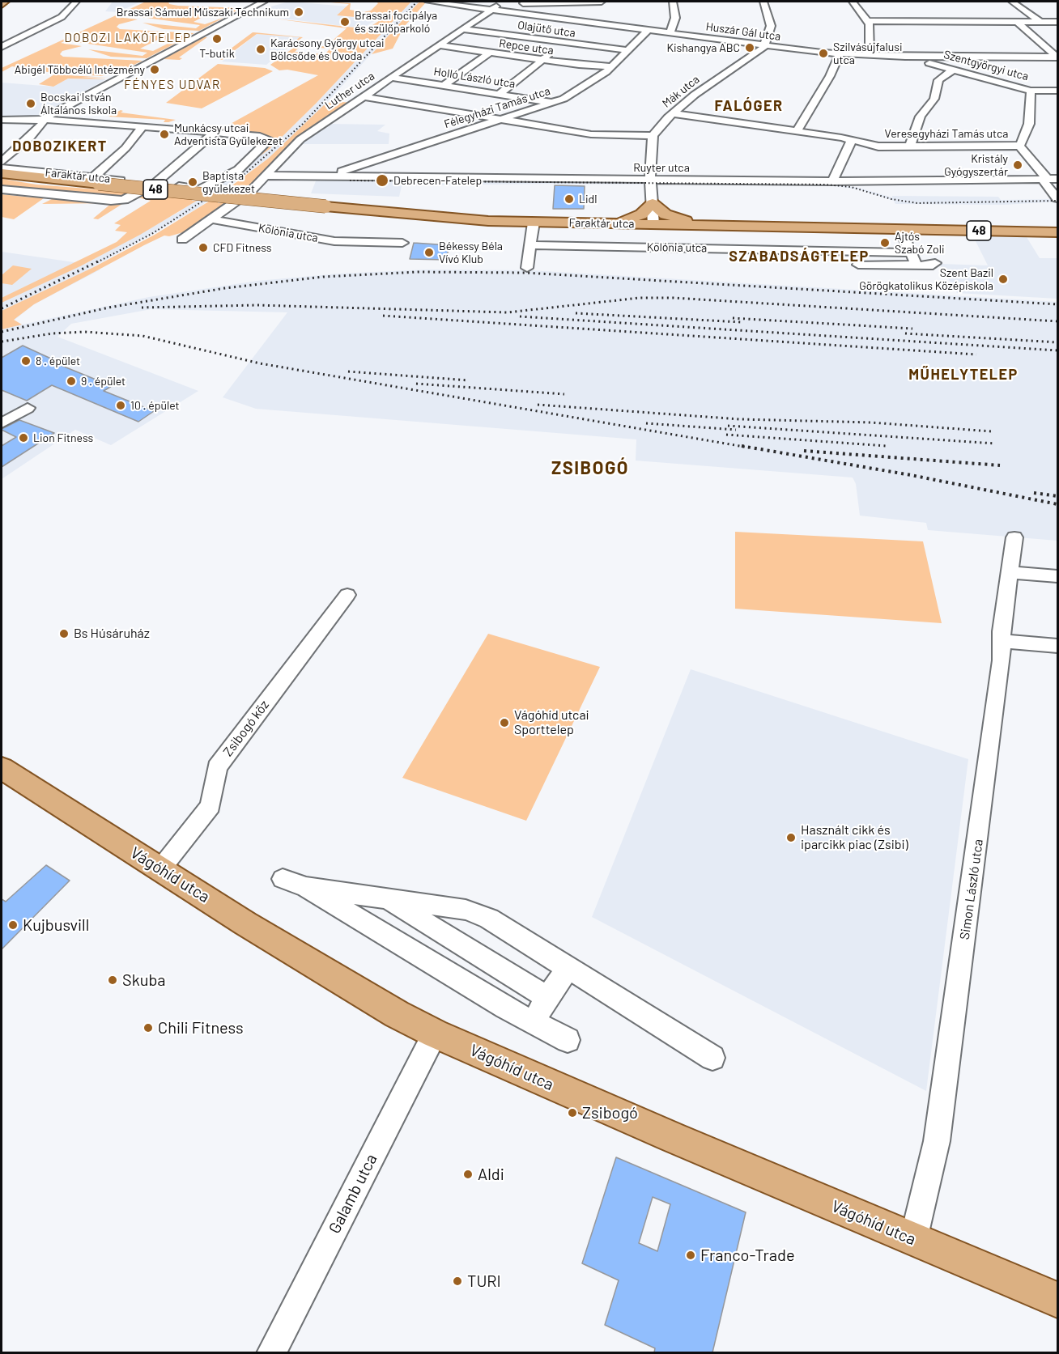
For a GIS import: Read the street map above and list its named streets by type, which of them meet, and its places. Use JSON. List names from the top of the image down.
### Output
{
  "streets": {
    "main road": ["Faraktár utca", "48", "Vágóhíd utca"],
    "street": [
      "Olajütő utca",
      "Huszár Gál utca",
      "Repce utca",
      "Szentgyörgyi utca",
      "Holló László utca",
      "Luther utca",
      "Mák utca",
      "Félegyházi Tamás utca",
      "Veresegyházi Tamás utca",
      "Ruyter utca",
      "Kolónia utca",
      "Zsibogó köz",
      "Simon László utca",
      "Galamb utca"
    ]
  },
  "crossings": [
    ["Olajütő utca", "Luther utca"],
    ["Olajütő utca", "Félegyházi Tamás utca"],
    ["Huszár Gál utca", "Szentgyörgyi utca"],
    ["Huszár Gál utca", "Luther utca"],
    ["Huszár Gál utca", "Mák utca"],
    ["Huszár Gál utca", "Félegyházi Tamás utca"],
    ["Repce utca", "Luther utca"],
    ["Repce utca", "Félegyházi Tamás utca"],
    ["Holló László utca", "Luther utca"],
    ["Holló László utca", "Félegyházi Tamás utca"],
    ["Luther utca", "Ruyter utca"],
    ["Luther utca", "Kolónia utca"],
    ["Mák utca", "Veresegyházi Tamás utca"],
    ["Félegyházi Tamás utca", "Ruyter utca"],
    ["Zsibogó köz", "Vágóhíd utca"],
    ["Vágóhíd utca", "Simon László utca"],
    ["Vágóhíd utca", "Galamb utca"]
  ],
  "districts": [
    "DOBOZI LAKÓTELEP",
    "FÉNYES UDVAR",
    "FALÓGER",
    "DOBOZIKERT",
    "SZABADSÁGTELEP",
    "MŰHELYTELEP",
    "ZSIBOGÓ"
  ],
  "places": [
    "Brassai Sámuel Műszaki Technikum",
    "Brassai focipálya és szülőparkoló",
    "T-butik",
    "Kishangya ABC",
    "Karácsony György utcai Bölcsőde és Óvoda",
    "Szilvásújfalusi utca",
    "Abigél Többcélú Intézmény",
    "Bocskai István Általános Iskola",
    "Munkácsy utcai Adventista Gyülekezet",
    "Kristály Gyógyszertár",
    "Debrecen-Fatelep",
    "Baptista gyülekezet",
    "Lidl",
    "Ajtós Szabó Zoli",
    "CFD Fitness",
    "Békessy Béla Vívó Klub",
    "Szent Bazil Görögkatolikus Középiskola",
    "8 . épület",
    "9 . épület",
    "10 . épület",
    "Lion Fitness",
    "Bs Húsáruház",
    "Vágóhíd utcai Sporttelep",
    "Használt cikk és iparcikk piac (Zsibi)",
    "Kujbusvill",
    "Skuba",
    "Chili Fitness",
    "Zsibogó",
    "Aldi",
    "Franco-Trade",
    "TURI"
  ]
}
